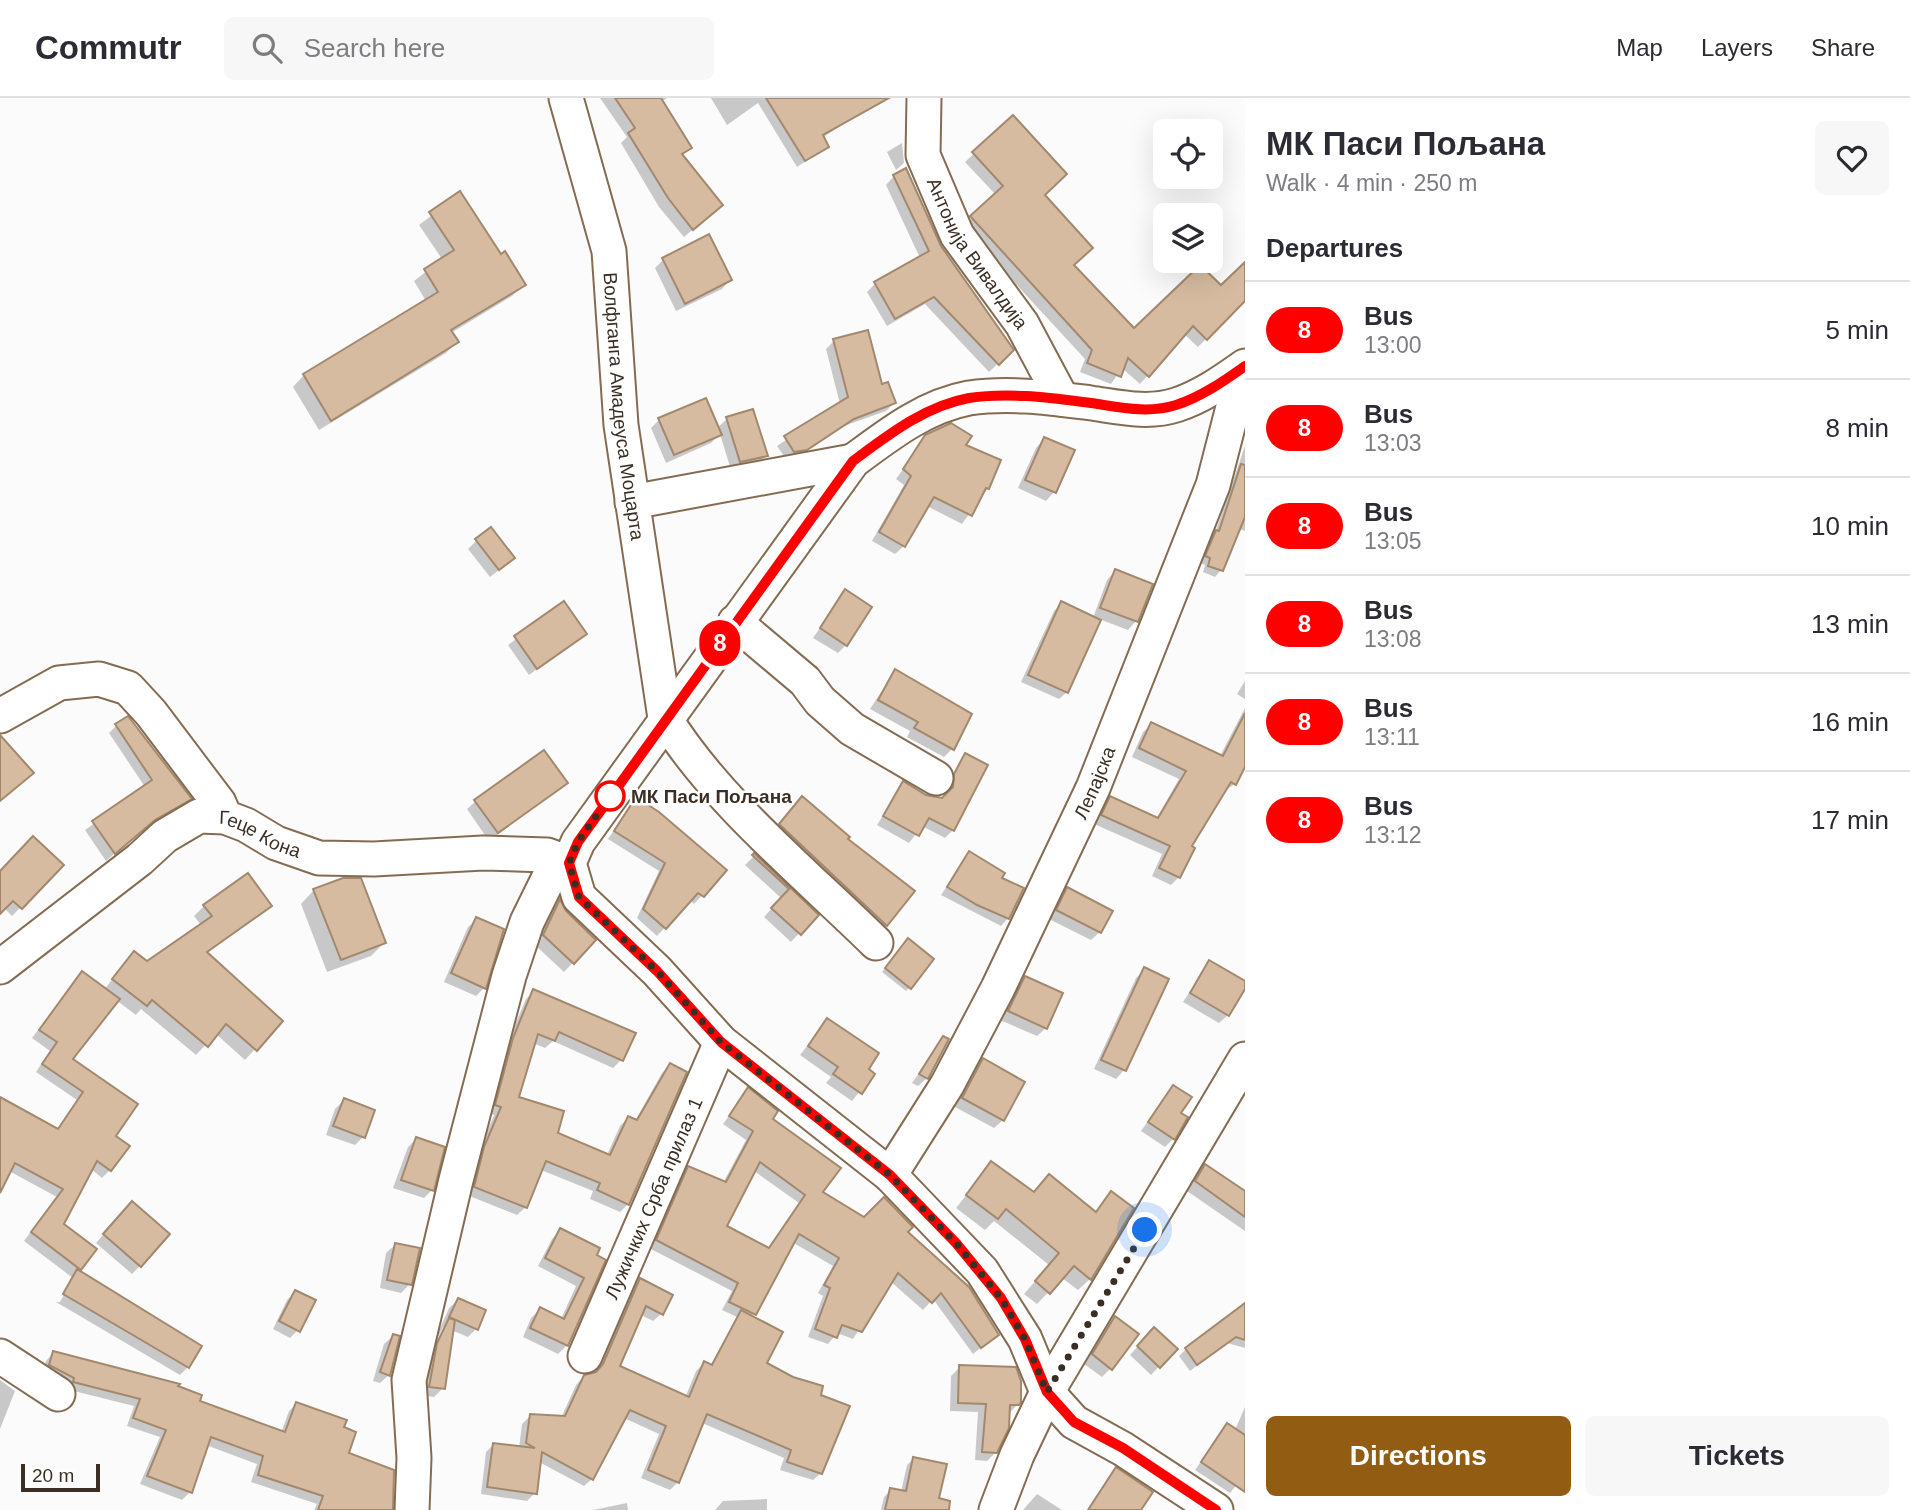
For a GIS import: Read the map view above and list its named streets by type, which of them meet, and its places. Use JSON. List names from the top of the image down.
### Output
{
  "streets": {
    "street": [
      "Антонија Вивалдија",
      "Волфганга Амадеуса Моцарта",
      "Лепајска",
      "Геце Кона",
      "Лужичких Срба прилаз 1"
    ]
  },
  "places": ["МК Паси Пољана"],
  "lines": ["bus line 8"],
  "scale_bar": "20 m",
  "page": {
    "header": "Commutr",
    "search": "Search here",
    "nav": ["Map", "Layers", "Share"],
    "on_map": "8",
    "heading": [
      ["МК Паси Пољана", "Walk · 4 min · 250 m"],
      "Departures"
    ],
    "list": [
      {
        "mark": "8",
        "name": "Bus",
        "note": "13:00",
        "value": "5 min"
      },
      {
        "mark": "8",
        "name": "Bus",
        "note": "13:03",
        "value": "8 min"
      },
      {
        "mark": "8",
        "name": "Bus",
        "note": "13:05",
        "value": "10 min"
      },
      {
        "mark": "8",
        "name": "Bus",
        "note": "13:08",
        "value": "13 min"
      },
      {
        "mark": "8",
        "name": "Bus",
        "note": "13:11",
        "value": "16 min"
      },
      {
        "mark": "8",
        "name": "Bus",
        "note": "13:12",
        "value": "17 min"
      }
    ],
    "buttons": ["Directions", "Tickets"],
    "scale": "20 m"
  }
}
